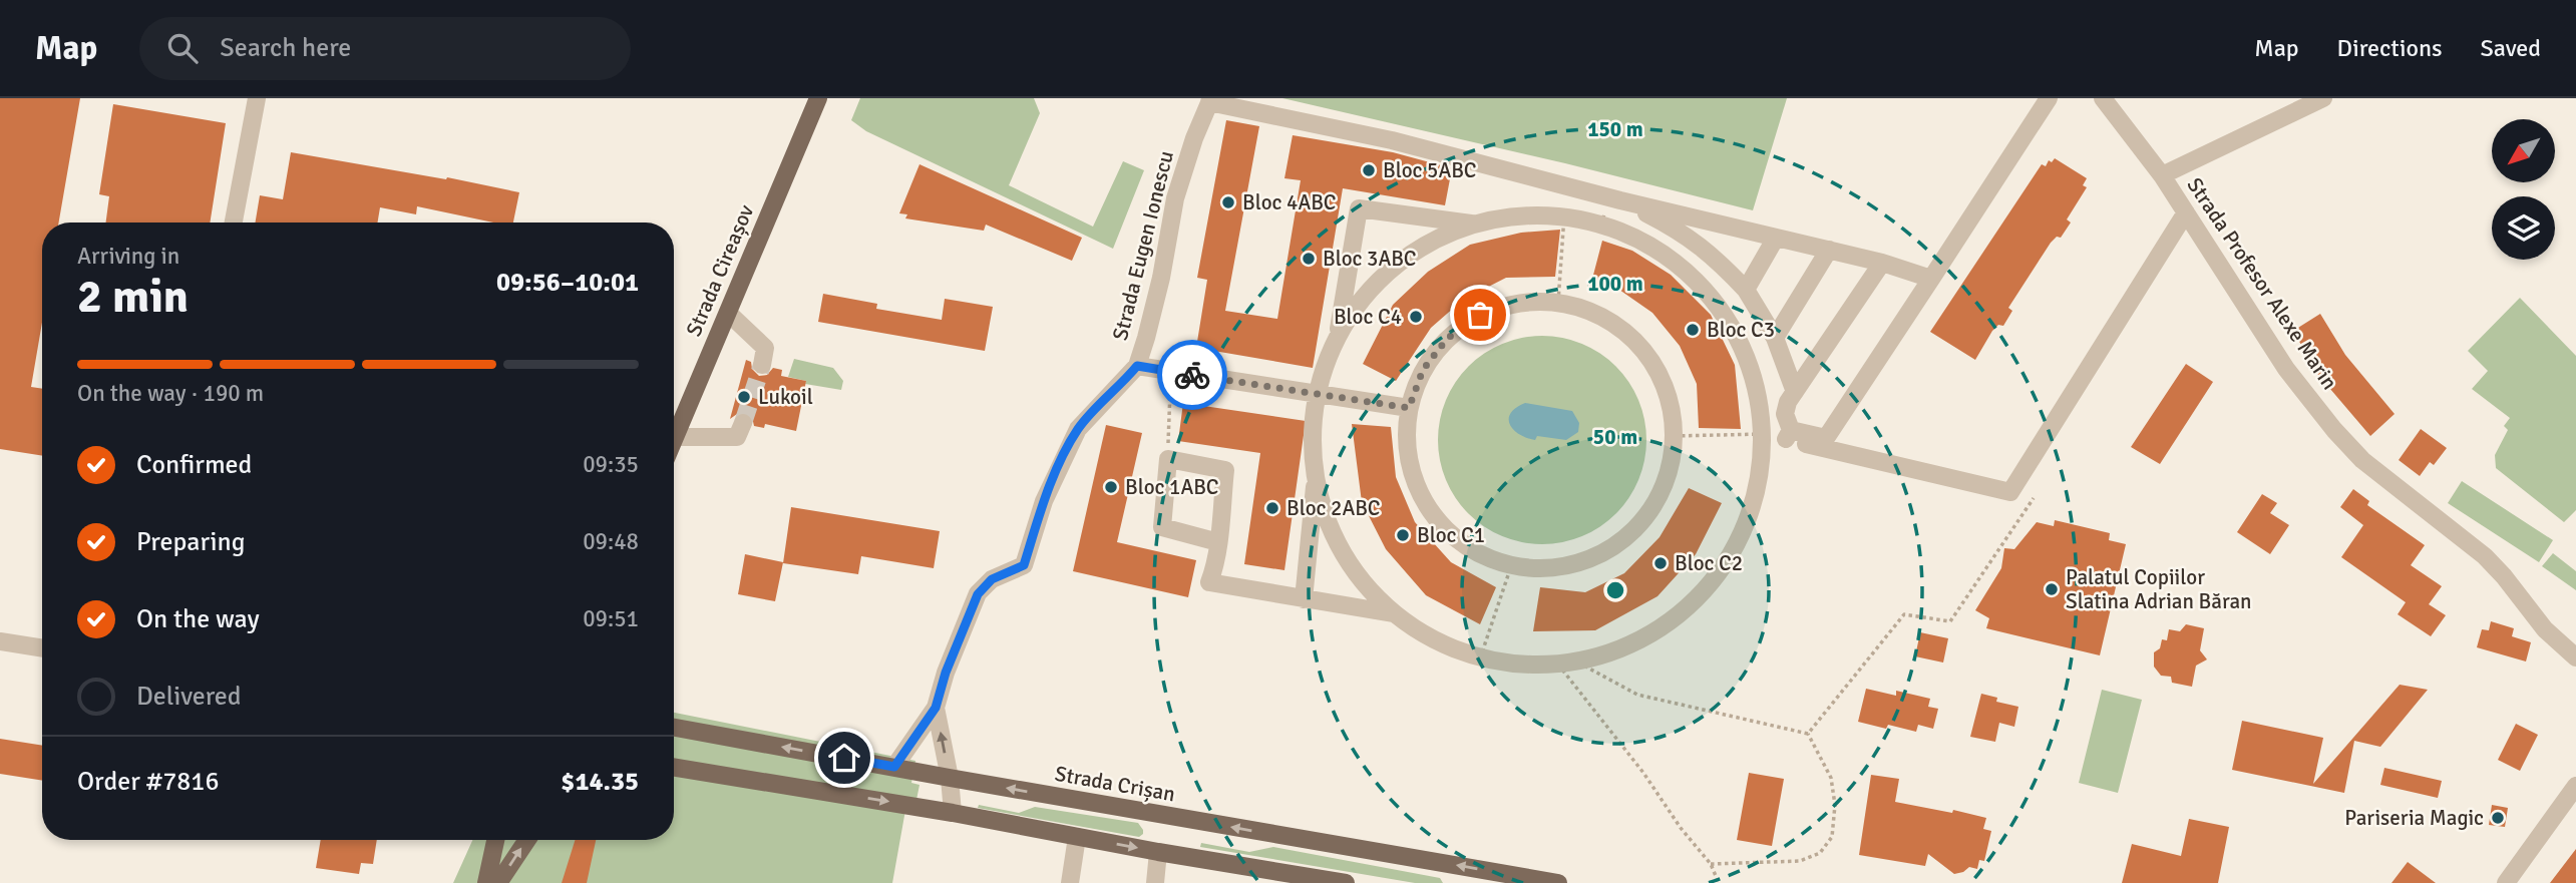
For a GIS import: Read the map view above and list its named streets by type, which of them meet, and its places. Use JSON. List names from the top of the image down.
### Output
{
  "streets": {
    "main road": ["Strada Cireașov", "Strada Crișan"],
    "street": ["Strada Eugen Ionescu", "Strada Profesor Alexe Marin"]
  },
  "crossings": [
    ["Strada Eugen Ionescu", "Strada Crișan"]
  ],
  "places": [
    "Bloc 5ABC",
    "Bloc 4ABC",
    "Bloc 3ABC",
    "Bloc C4",
    "Bloc C3",
    "Lukoil",
    "Bloc 1ABC",
    "Bloc 2ABC",
    "Bloc C1",
    "Bloc C2",
    "Palatul Copiilor Slatina Adrian Băran",
    "Pariseria Magic"
  ],
  "north": "bottom left",
  "page": {
    "header": "Map",
    "search": "Search here",
    "nav": ["Map", "Directions", "Saved"],
    "heading": ["2 min", "Arriving in", "09:56–10:01"],
    "panel": ["Order #7816", "$14.35"],
    "bar": "On the way · 190 m",
    "list": [
      ["Confirmed", "09:35"],
      ["Preparing", "09:48"],
      ["On the way", "09:51"],
      "Delivered"
    ]
  },
  "rings": ["150 m", "100 m", "50 m"]
}
